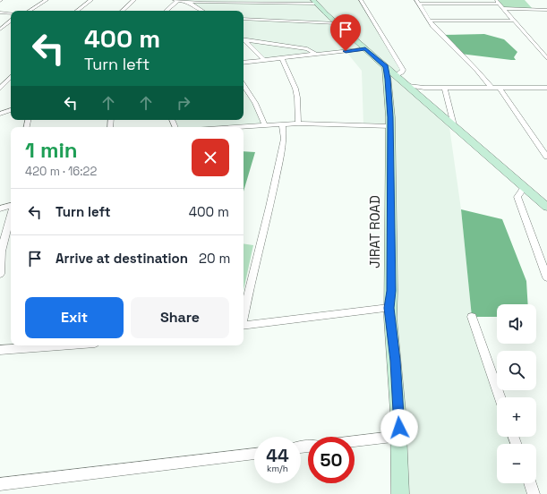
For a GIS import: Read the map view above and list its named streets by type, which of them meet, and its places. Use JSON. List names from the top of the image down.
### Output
{
  "streets": {
    "main road": ["JIRAT ROAD"]
  },
  "page": {
    "turn": ["400 m", "Turn left"],
    "heading": ["1 min", "420 m · 16:22"],
    "list": [
      {
        "name": "Turn left",
        "value": "400 m"
      },
      {
        "name": "Arrive at destination",
        "value": "20 m"
      }
    ],
    "buttons": ["Exit", "Share"],
    "map_buttons": ["+", "−"],
    "speed": "44 km/h",
    "limit": "50"
  }
}
